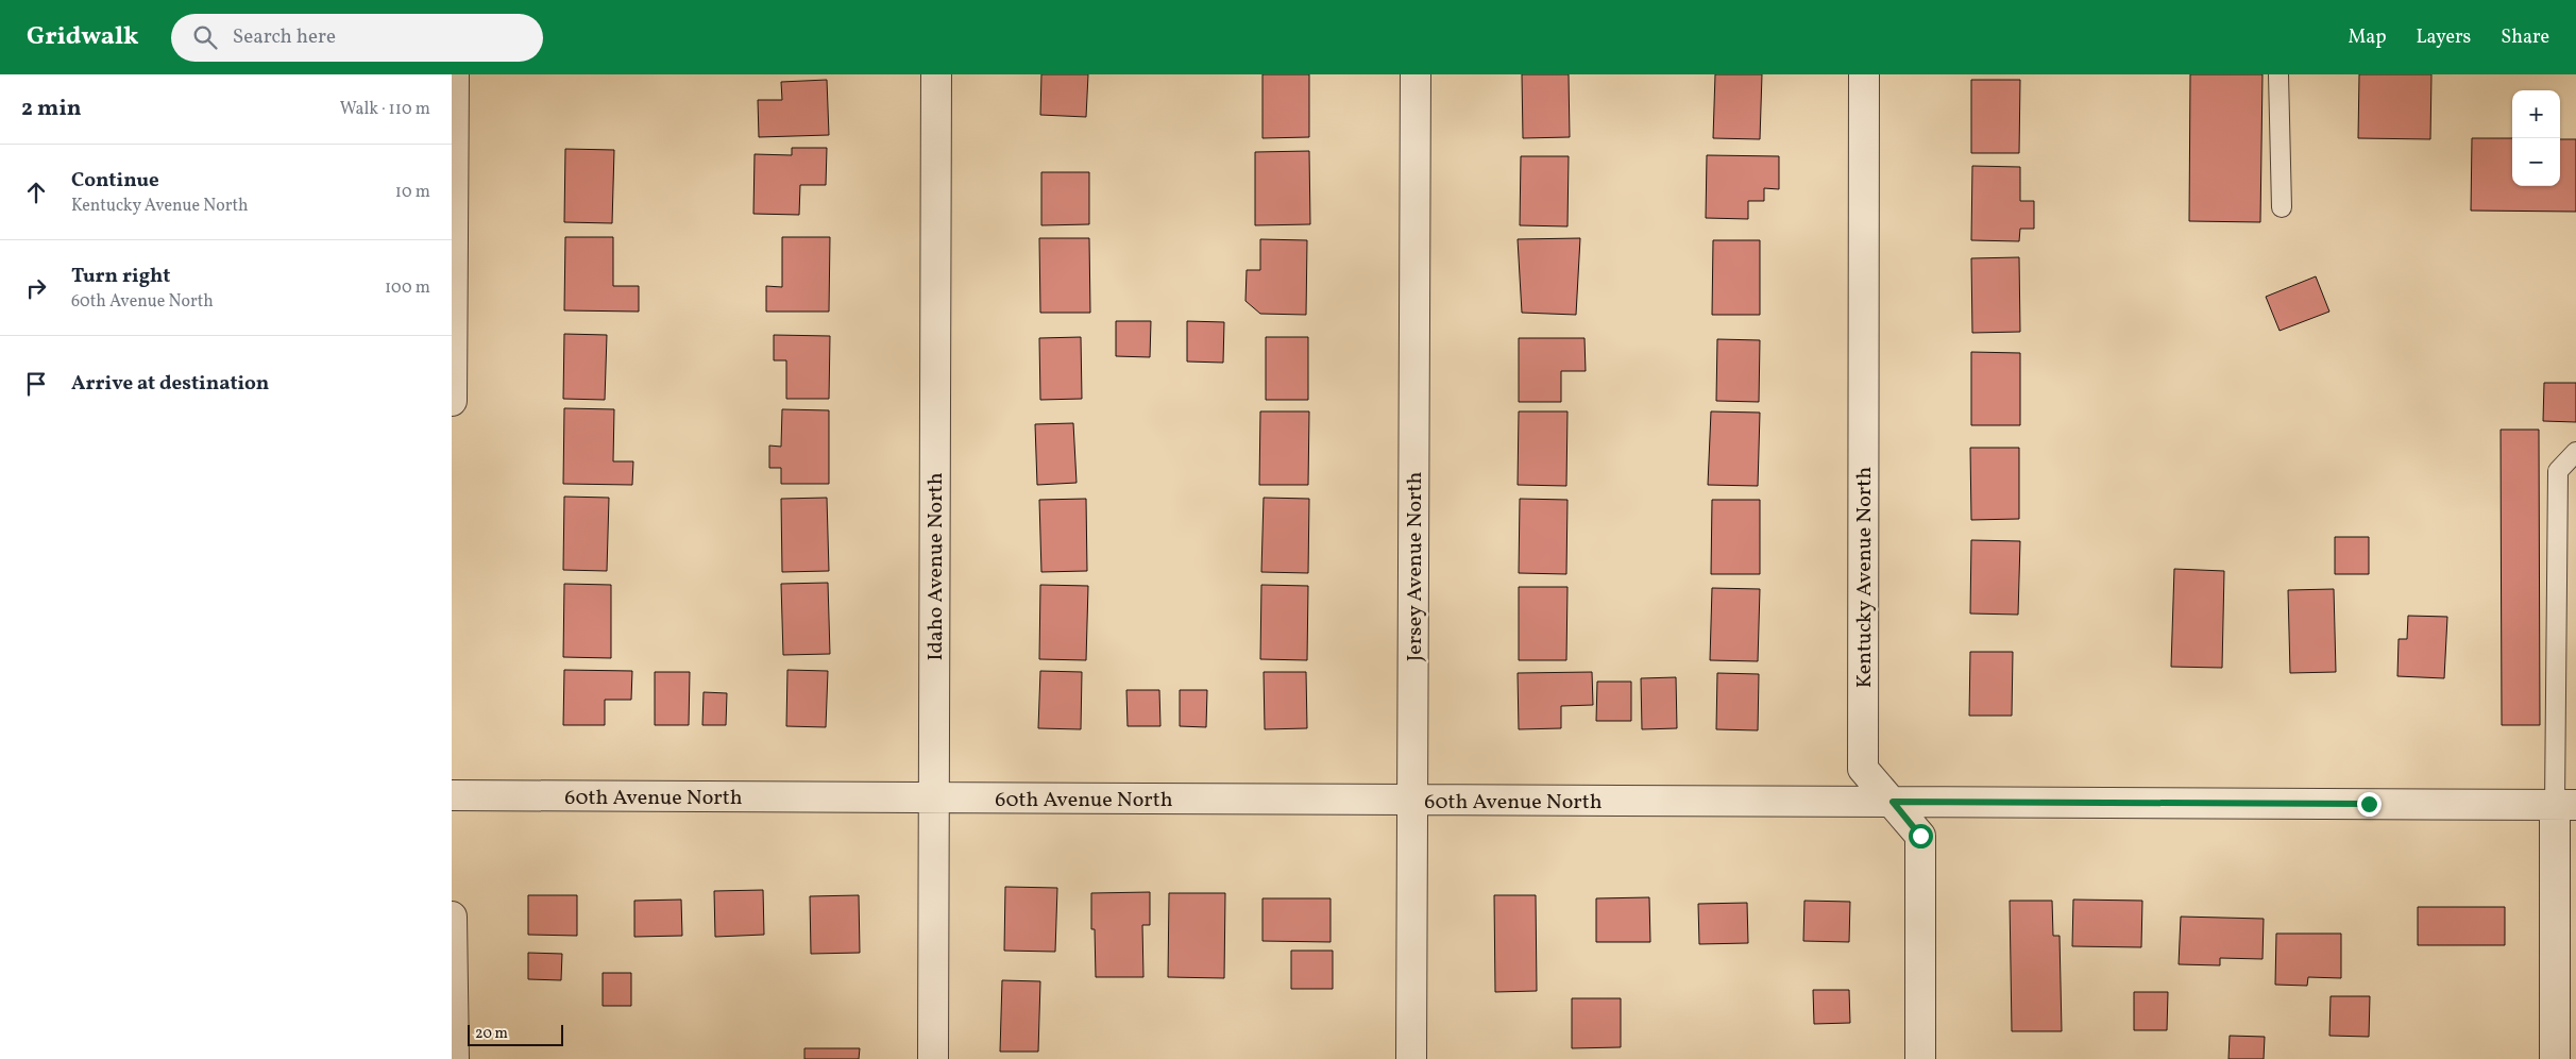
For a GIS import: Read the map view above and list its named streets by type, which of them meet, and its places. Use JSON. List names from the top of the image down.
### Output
{
  "streets": {
    "street": [
      "Idaho Avenue North",
      "Jersey Avenue North",
      "Kentucky Avenue North",
      "60th Avenue North"
    ]
  },
  "crossings": [
    ["Idaho Avenue North", "60th Avenue North"],
    ["Jersey Avenue North", "60th Avenue North"],
    ["Kentucky Avenue North", "60th Avenue North"]
  ],
  "scale_bar": "20 m",
  "page": {
    "header": "Gridwalk",
    "search": "Search here",
    "nav": ["Map", "Layers", "Share"],
    "heading": ["2 min", "Walk · 110 m"],
    "map_buttons": ["+", "−"],
    "list": [
      ["Continue", "Kentucky Avenue North", "10 m"],
      ["Turn right", "60th Avenue North", "100 m"],
      "Arrive at destination"
    ],
    "scale": "20 m"
  }
}
